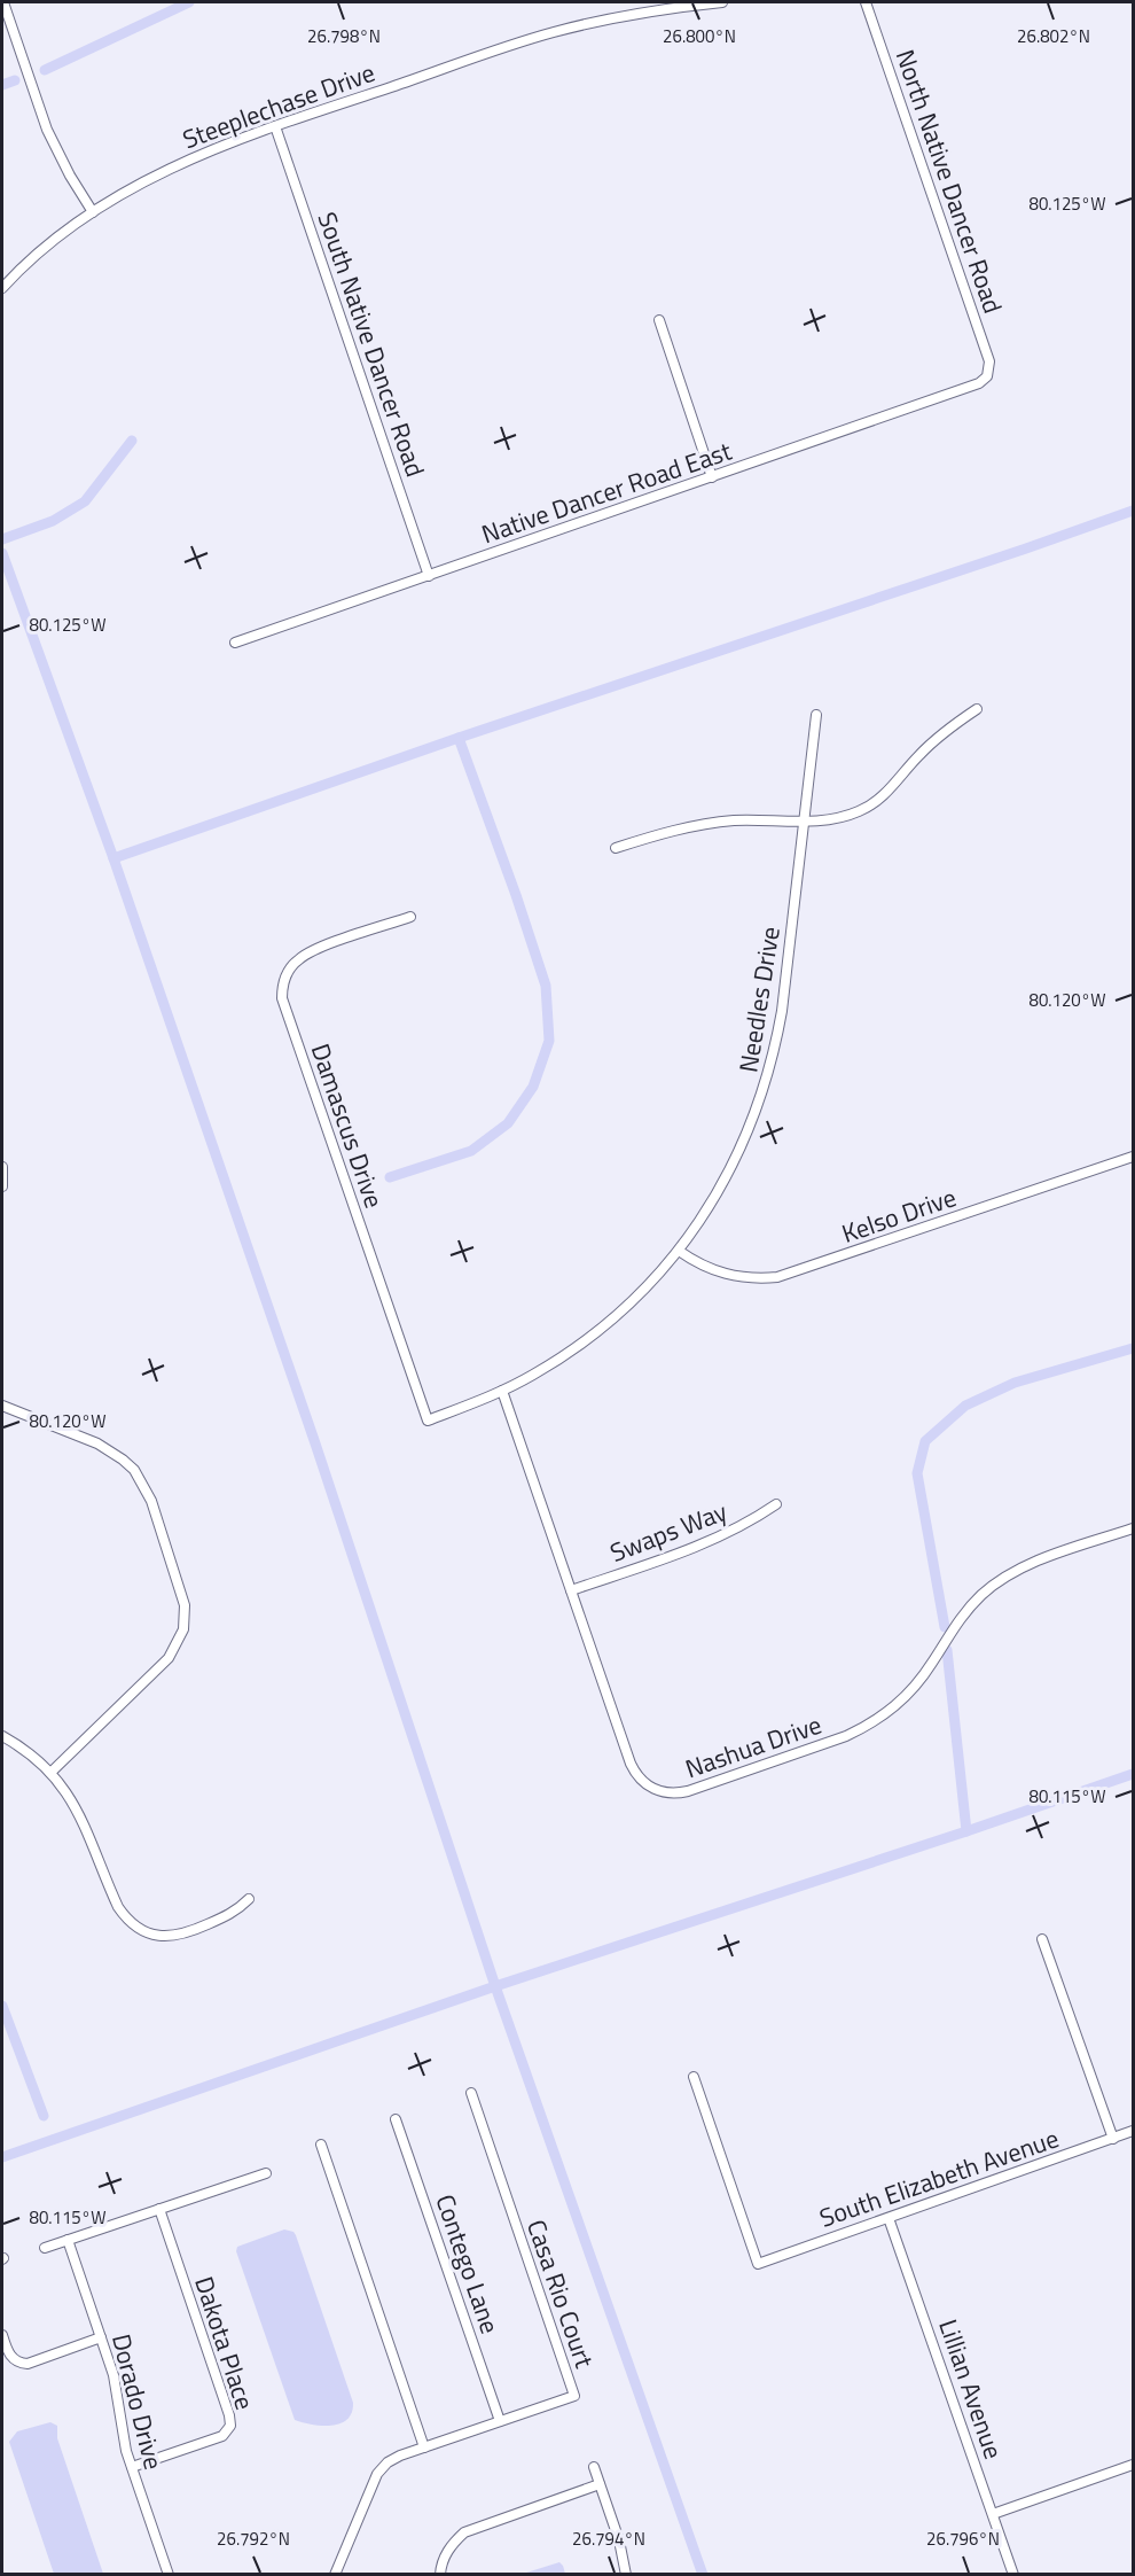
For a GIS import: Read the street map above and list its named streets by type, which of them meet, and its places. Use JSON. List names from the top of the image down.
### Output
{
  "streets": {
    "street": [
      "Steeplechase Drive",
      "North Native Dancer Road",
      "South Native Dancer Road",
      "Native Dancer Road East",
      "Needles Drive",
      "Damascus Drive",
      "Kelso Drive",
      "Swaps Way",
      "Nashua Drive",
      "South Elizabeth Avenue",
      "Contego Lane",
      "Casa Rio Court",
      "Dakota Place",
      "Lillian Avenue",
      "Dorado Drive"
    ]
  },
  "crossings": [
    ["Steeplechase Drive", "South Native Dancer Road"],
    ["North Native Dancer Road", "Native Dancer Road East"],
    ["South Native Dancer Road", "Native Dancer Road East"],
    ["Needles Drive", "Damascus Drive"],
    ["Needles Drive", "Kelso Drive"],
    ["Needles Drive", "Nashua Drive"],
    ["Swaps Way", "Nashua Drive"],
    ["South Elizabeth Avenue", "Lillian Avenue"],
    ["Contego Lane", "Casa Rio Court"],
    ["Dakota Place", "Dorado Drive"]
  ],
  "coordinates": [
    "26.802°N",
    "26.798°N",
    "26.800°N",
    "80.125°W",
    "80.120°W",
    "80.115°W",
    "26.792°N",
    "26.794°N",
    "26.796°N"
  ]
}
